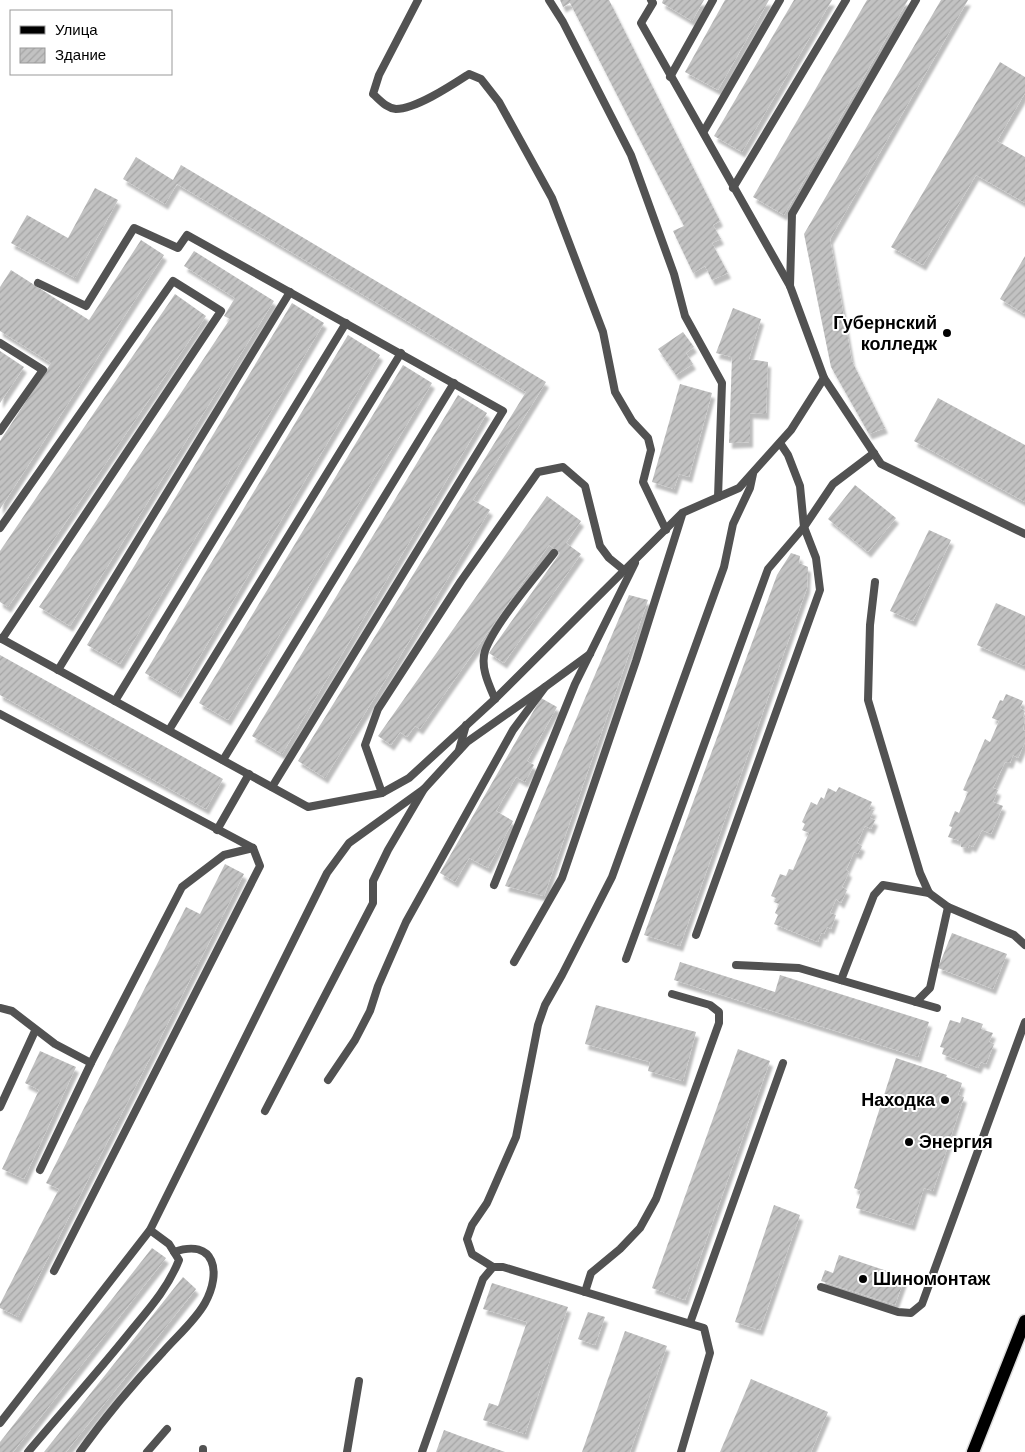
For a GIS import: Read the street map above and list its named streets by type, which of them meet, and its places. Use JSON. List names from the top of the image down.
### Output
{
  "places": [
    "Губернский колледж",
    "Находка",
    "Энергия",
    "Шиномонтаж"
  ],
  "legend": ["Улица", "Здание"]
}
